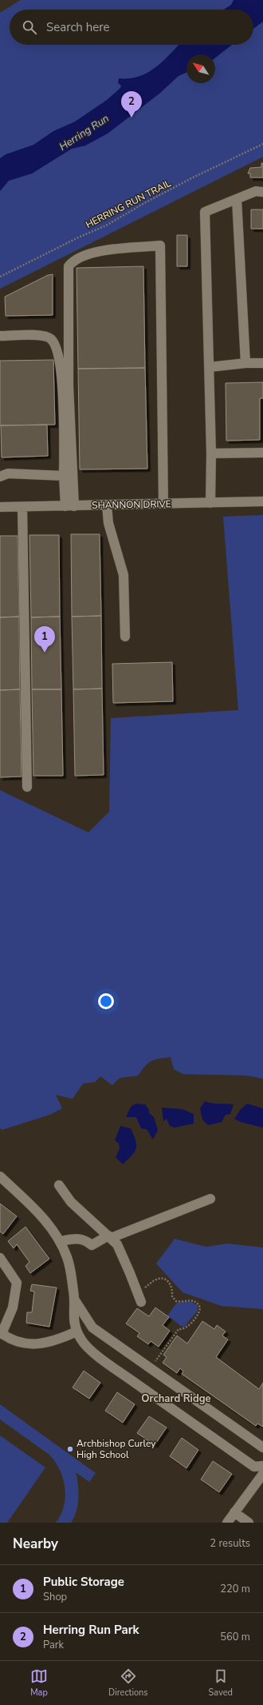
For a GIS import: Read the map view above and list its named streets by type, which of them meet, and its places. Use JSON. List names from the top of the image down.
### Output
{
  "streets": {
    "street": ["SHANNON DRIVE"],
    "path": ["HERRING RUN TRAIL"]
  },
  "districts": ["Orchard Ridge"],
  "water": ["Herring Run"],
  "places": ["Archbishop Curley High School"],
  "north": "top left",
  "page": {
    "search": "Search here",
    "pins": ["2", "1"],
    "heading": ["Nearby", "2 results"],
    "list": [
      {
        "mark": "1",
        "name": "Public Storage",
        "note": "Shop",
        "value": "220 m"
      },
      {
        "mark": "2",
        "name": "Herring Run Park",
        "note": "Park",
        "value": "560 m"
      }
    ],
    "nav": ["Map", "Directions", "Saved"]
  }
}
